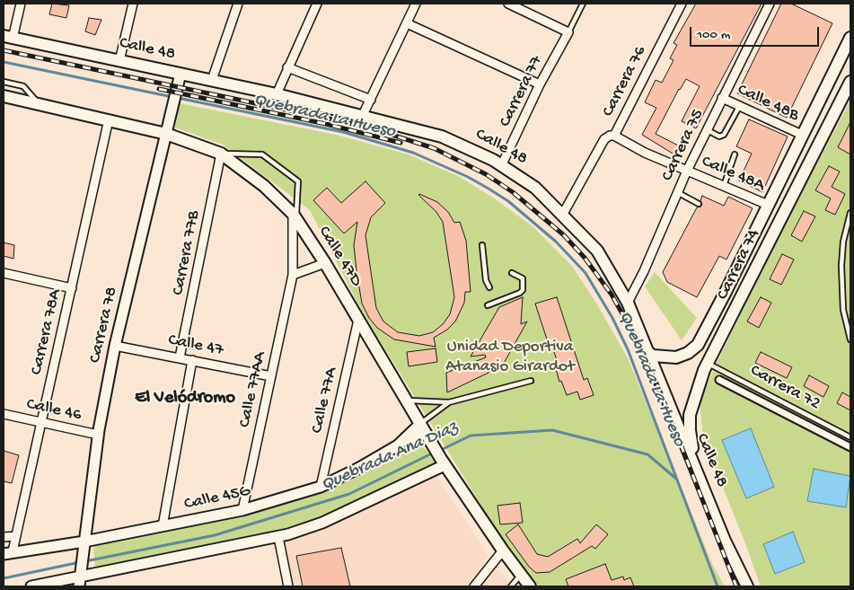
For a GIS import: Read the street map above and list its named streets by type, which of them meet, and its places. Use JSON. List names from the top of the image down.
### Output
{
  "streets": {
    "main road": ["Calle 48", "Calle 47D", "Carrera 74"],
    "street": [
      "Carrera 76",
      "Carrera 77",
      "Calle 48B",
      "Carrera 75",
      "Calle 48A",
      "Carrera 77B",
      "Carrera 78",
      "Carrera 78A",
      "Calle 47",
      "Calle 77AA",
      "Calle 77A",
      "Calle 46",
      "Calle 45G"
    ],
    "lane": ["Carrera 72"]
  },
  "crossings": [
    ["Calle 48", "Carrera 76"],
    ["Calle 48", "Carrera 77"],
    ["Calle 48", "Carrera 75"],
    ["Calle 48", "Carrera 74"],
    ["Calle 48", "Carrera 78"],
    ["Carrera 76", "Calle 48A"],
    ["Calle 48B", "Carrera 75"],
    ["Calle 48B", "Carrera 74"],
    ["Carrera 75", "Calle 48A"],
    ["Calle 48A", "Carrera 74"],
    ["Carrera 77B", "Calle 47D"],
    ["Carrera 77B", "Calle 47"],
    ["Calle 47D", "Carrera 78"],
    ["Calle 47D", "Carrera 78A"],
    ["Calle 47D", "Calle 77AA"],
    ["Calle 47D", "Calle 77A"],
    ["Carrera 74", "Carrera 72"],
    ["Carrera 78", "Calle 47"],
    ["Carrera 78", "Calle 46"],
    ["Carrera 78", "Calle 45G"],
    ["Carrera 78A", "Calle 46"],
    ["Carrera 78A", "Calle 45G"],
    ["Calle 47", "Calle 77AA"],
    ["Calle 77AA", "Calle 45G"],
    ["Calle 77A", "Calle 45G"]
  ],
  "districts": ["El Velódromo"],
  "water": ["Quebrada La Hueso", "Quebrada Ana Diaz"],
  "parks": ["Unidad Deportiva Atanasio Girardot"],
  "scale_bar": "100 m"
}
